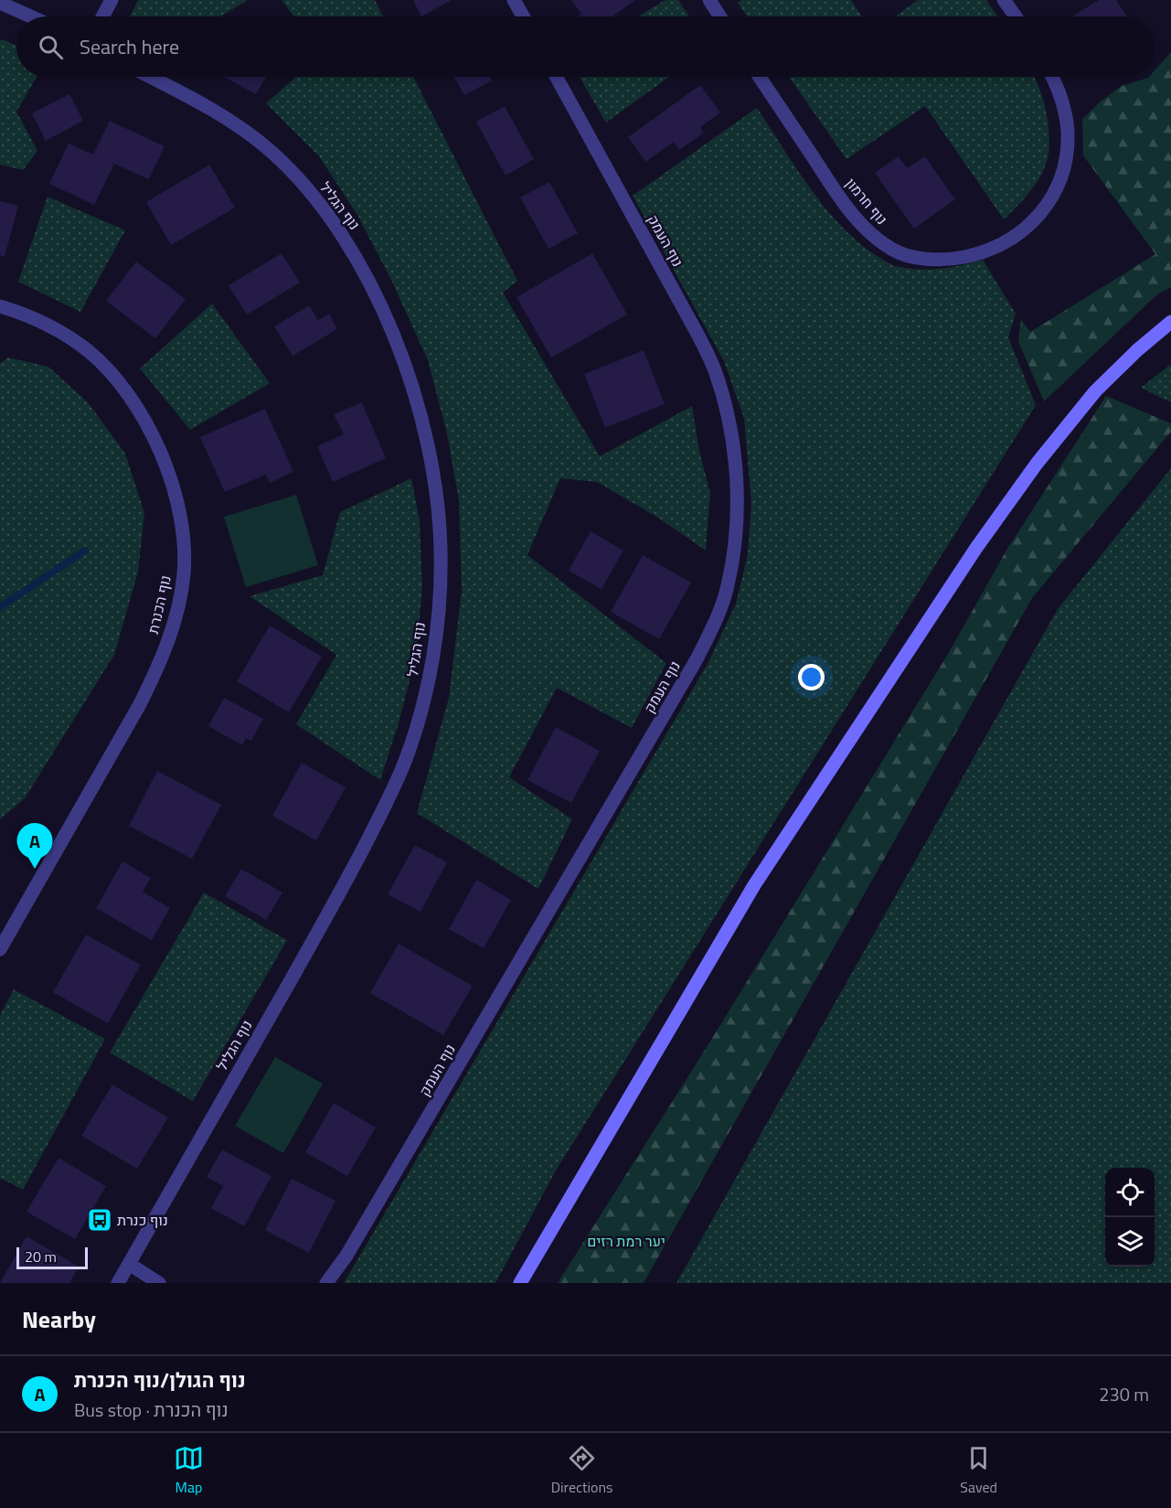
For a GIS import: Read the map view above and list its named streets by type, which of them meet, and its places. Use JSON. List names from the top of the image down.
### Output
{
  "streets": {
    "street": [
      "נוף חרמון",
      "נוף הגליל",
      "נוף העמק",
      "נוף הכנרת"
    ]
  },
  "parks": ["יער רמת רזים"],
  "places": {
    "bus stop": ["נוף כנרת"]
  },
  "scale_bar": "20 m",
  "page": {
    "search": "Search here",
    "pins": "A",
    "scale": "20 m",
    "heading": "Nearby",
    "list": [
      {
        "mark": "A",
        "name": "נוף הגולן/נוף הכנרת",
        "note": "Bus stop · נוף הכנרת",
        "value": "230 m"
      }
    ],
    "nav": ["Map", "Directions", "Saved"]
  }
}
